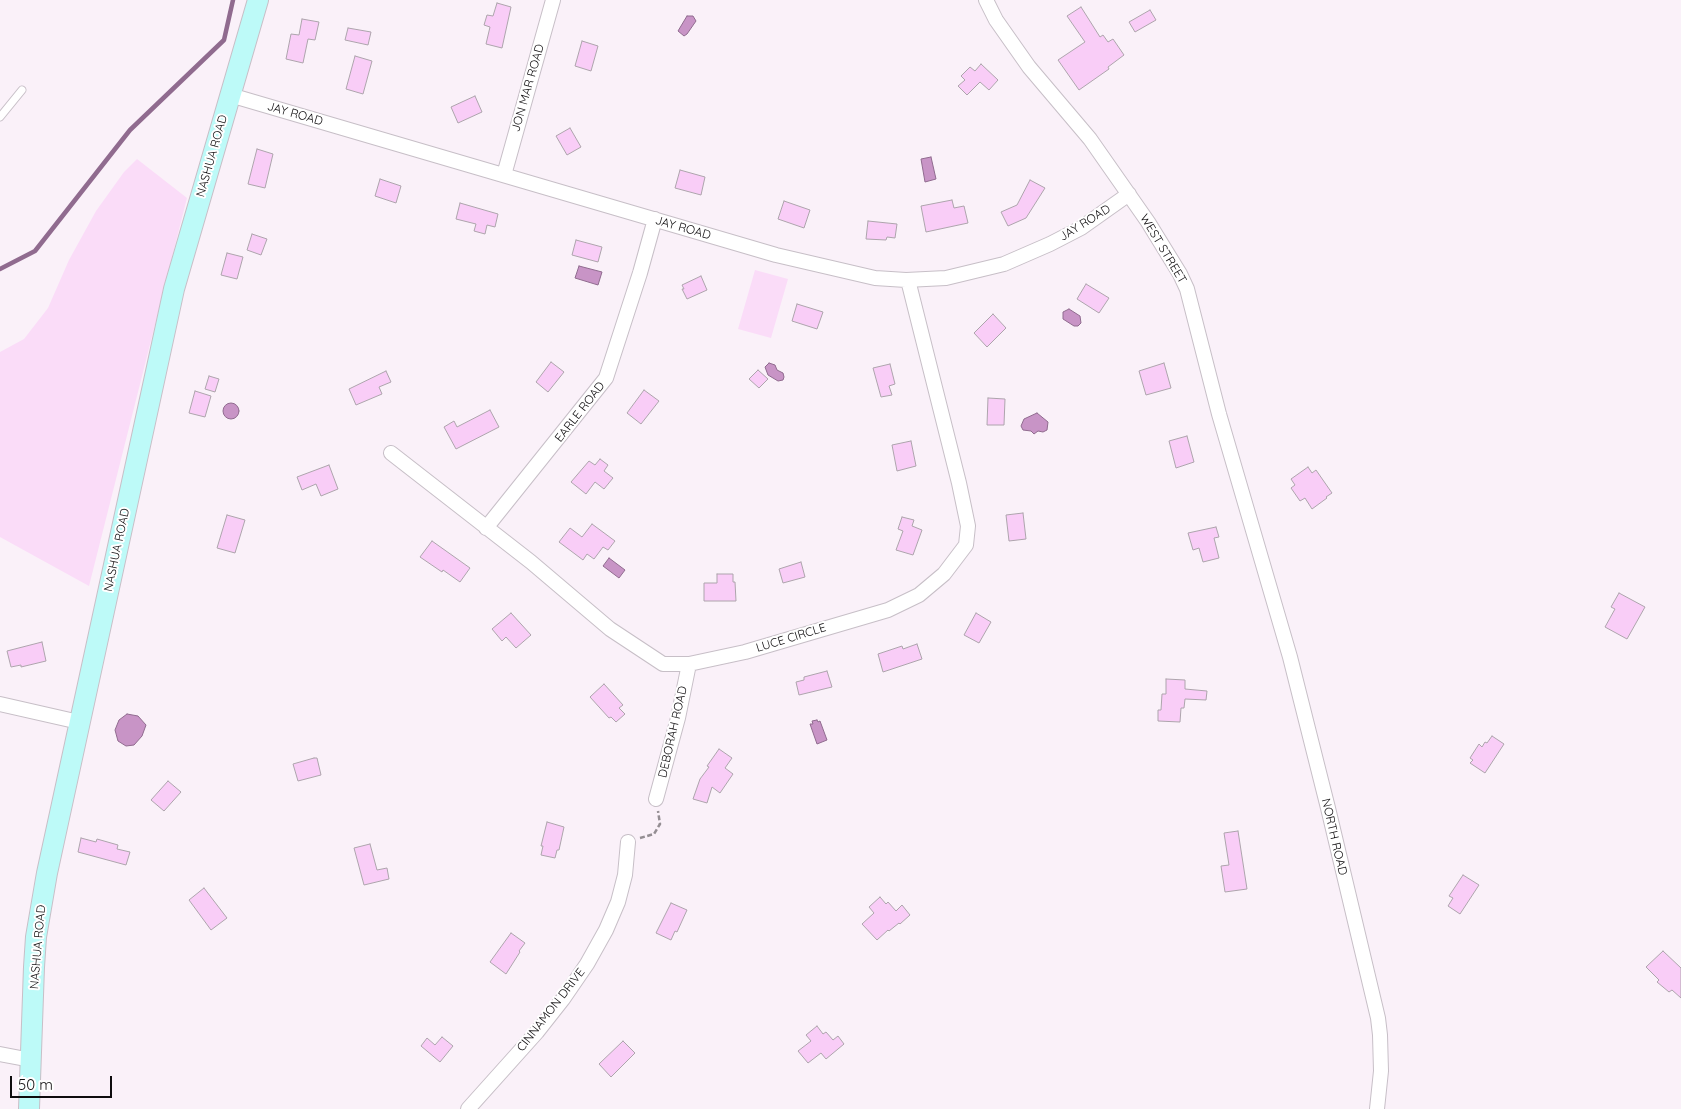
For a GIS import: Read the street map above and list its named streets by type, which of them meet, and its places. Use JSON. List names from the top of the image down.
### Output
{
  "streets": {
    "main road": ["NASHUA ROAD"],
    "street": [
      "JON MAR ROAD",
      "JAY ROAD",
      "WEST STREET",
      "EARLE ROAD",
      "LUCE CIRCLE",
      "DEBORAH ROAD",
      "NORTH ROAD",
      "CINNAMON DRIVE"
    ]
  },
  "crossings": [
    ["JON MAR ROAD", "JAY ROAD"],
    ["JAY ROAD", "NASHUA ROAD"],
    ["JAY ROAD", "WEST STREET"],
    ["JAY ROAD", "EARLE ROAD"],
    ["JAY ROAD", "LUCE CIRCLE"],
    ["WEST STREET", "NORTH ROAD"],
    ["EARLE ROAD", "LUCE CIRCLE"],
    ["LUCE CIRCLE", "DEBORAH ROAD"]
  ],
  "scale_bar": "50 m"
}
